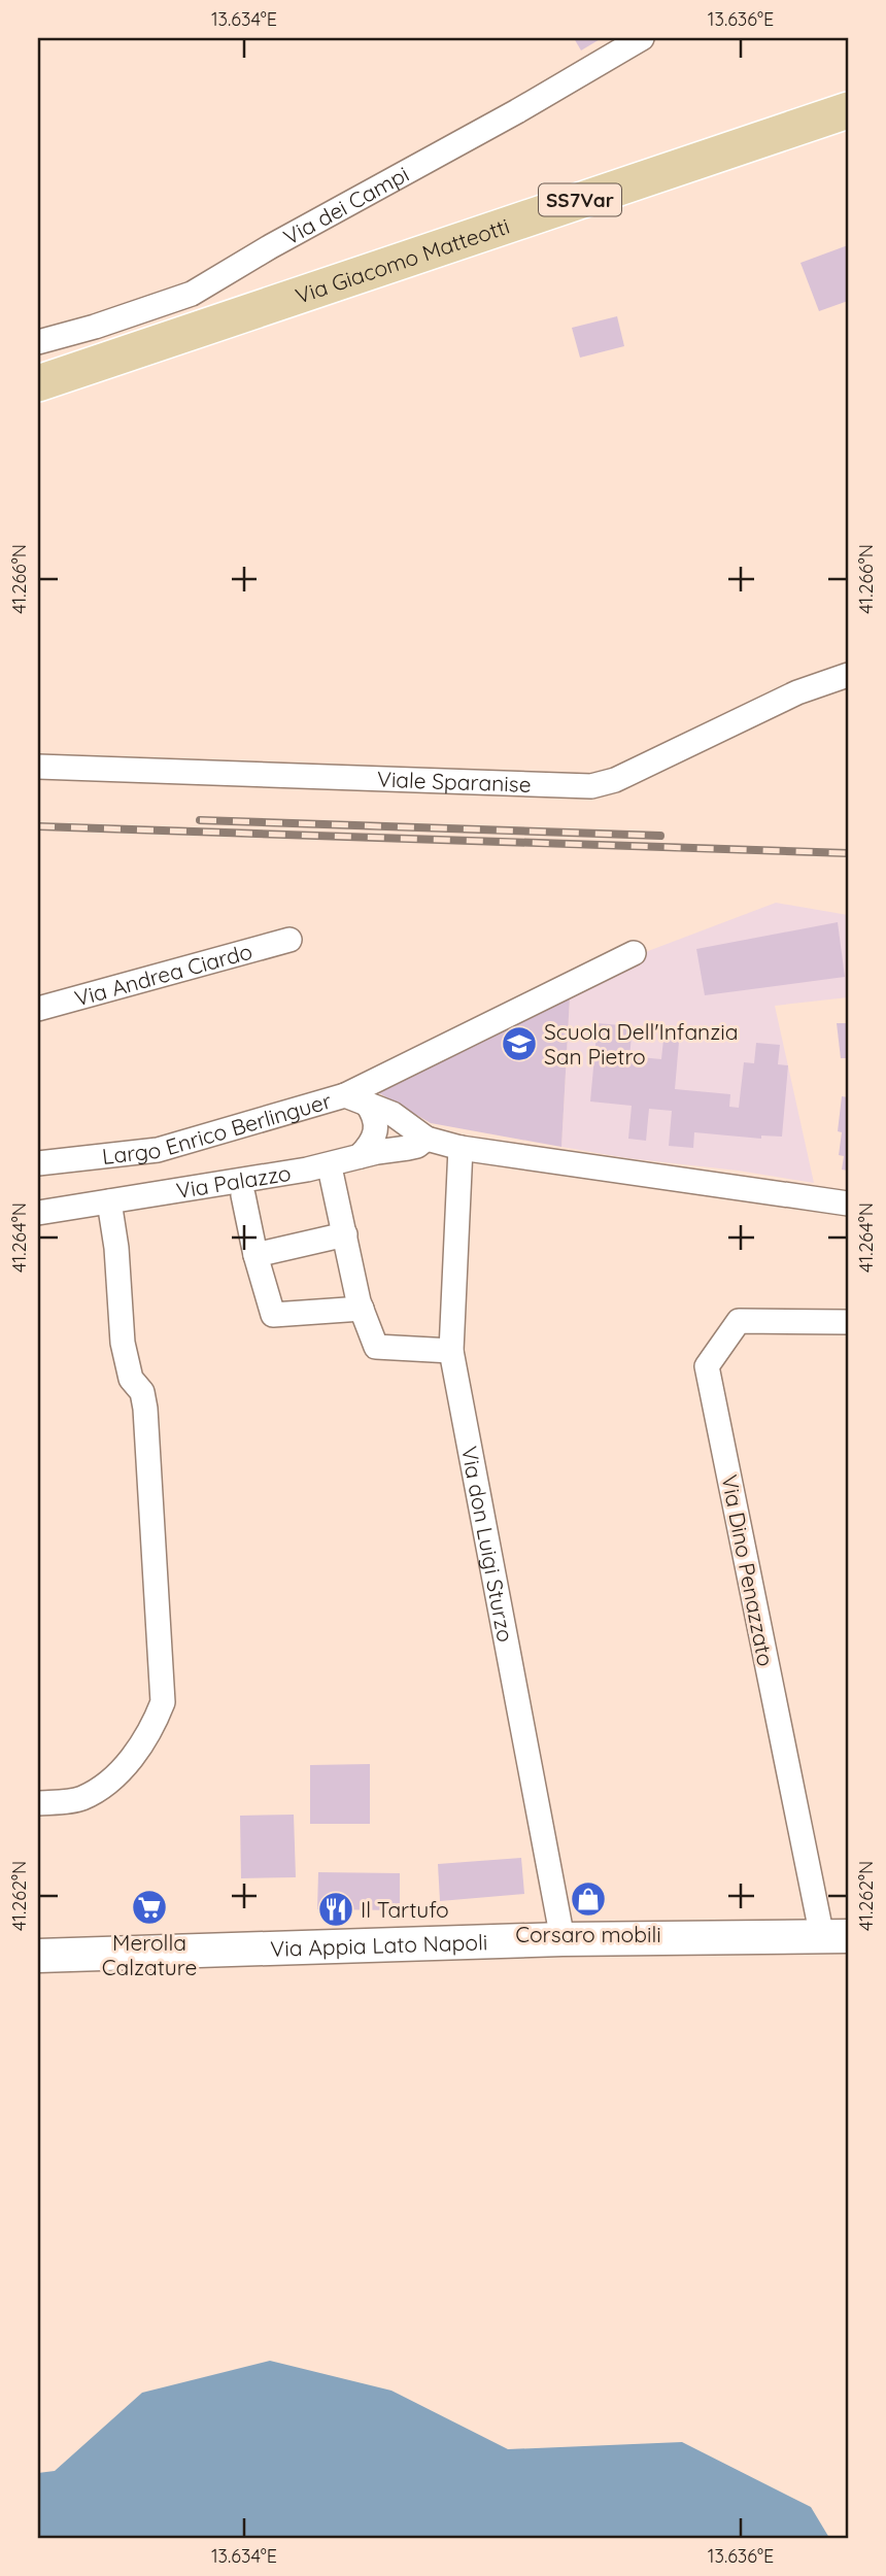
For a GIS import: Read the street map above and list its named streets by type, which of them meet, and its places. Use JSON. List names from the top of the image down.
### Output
{
  "streets": {
    "main road": ["SS7Var", "Via Giacomo Matteotti"],
    "street": [
      "Via dei Campi",
      "Viale Sparanise",
      "Via Andrea Ciardo",
      "Largo Enrico Berlinguer",
      "Via Palazzo",
      "Via don Luigi Sturzo",
      "Via Dino Penazzato",
      "Via Appia Lato Napoli"
    ]
  },
  "crossings": [
    ["Via don Luigi Sturzo", "Via Appia Lato Napoli"],
    ["Via Dino Penazzato", "Via Appia Lato Napoli"]
  ],
  "places": {
    "school or university": ["Scuola Dell'Infanzia San Pietro"],
    "shop": ["Corsaro mobili"],
    "supermarket": ["Merolla Calzature"],
    "restaurant": ["Il Tartufo"]
  },
  "coordinates": [
    "13.634°E",
    "13.636°E",
    "41.266°N",
    "41.264°N",
    "41.262°N"
  ]
}
